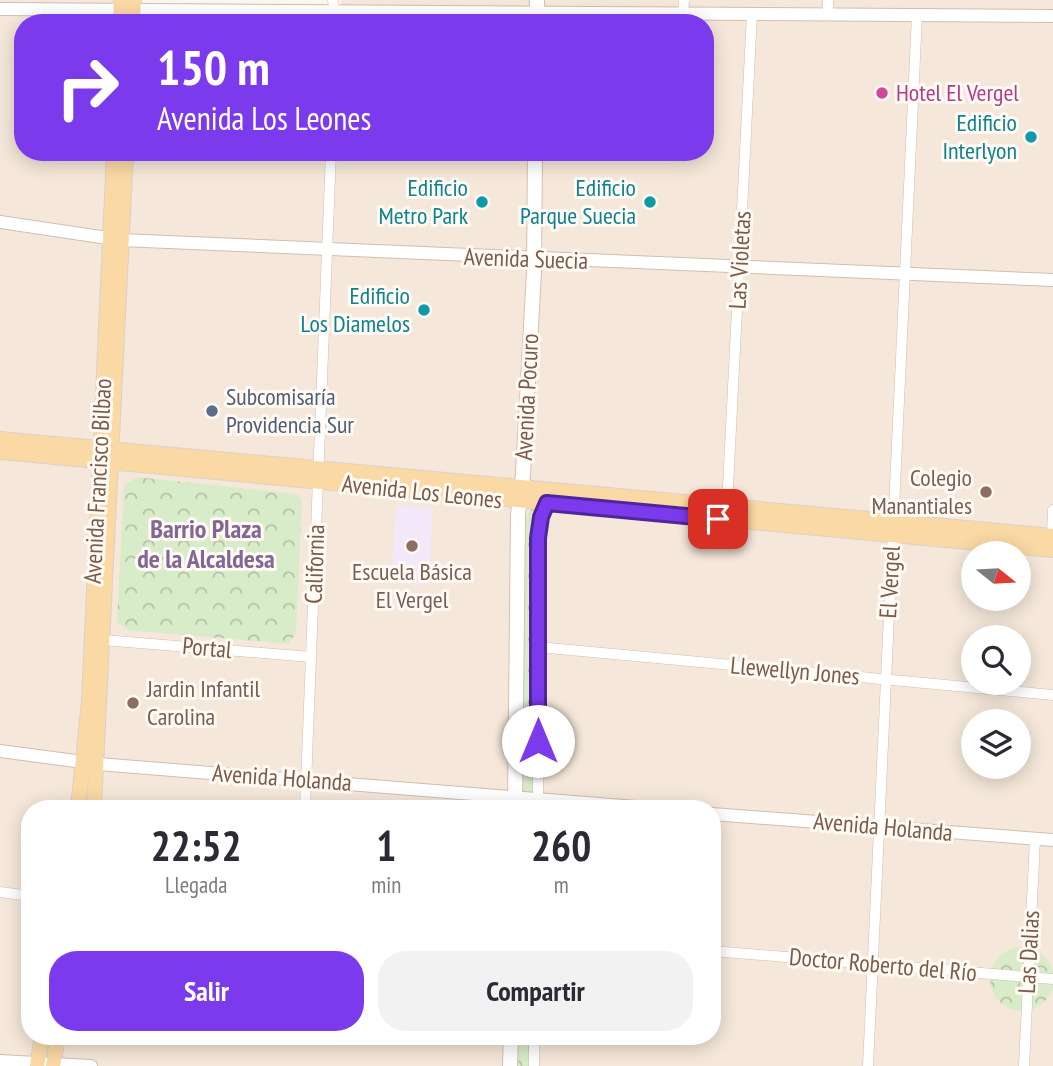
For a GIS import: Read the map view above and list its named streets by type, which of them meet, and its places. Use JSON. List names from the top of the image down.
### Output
{
  "streets": {
    "main road": ["Avenida Pocuro", "Avenida Francisco Bilbao", "Avenida Los Leones"],
    "street": [
      "Avenida Suecia",
      "Las Violetas",
      "California",
      "El Vergel",
      "Portal",
      "Llewellyn Jones",
      "Avenida Holanda",
      "Las Dalias",
      "Doctor Roberto del Río"
    ]
  },
  "crossings": [
    ["Avenida Suecia", "Las Violetas"],
    ["Avenida Suecia", "Avenida Pocuro"],
    ["Avenida Suecia", "Avenida Francisco Bilbao"],
    ["Avenida Suecia", "California"],
    ["Avenida Suecia", "El Vergel"],
    ["Las Violetas", "Avenida Los Leones"],
    ["Avenida Pocuro", "Avenida Los Leones"],
    ["Avenida Francisco Bilbao", "Avenida Los Leones"],
    ["Avenida Francisco Bilbao", "Portal"],
    ["Avenida Francisco Bilbao", "Avenida Holanda"],
    ["Avenida Los Leones", "California"],
    ["Avenida Los Leones", "El Vergel"],
    ["California", "Portal"],
    ["California", "Avenida Holanda"],
    ["El Vergel", "Llewellyn Jones"],
    ["El Vergel", "Avenida Holanda"],
    ["El Vergel", "Doctor Roberto del Río"],
    ["Avenida Holanda", "Las Dalias"],
    ["Las Dalias", "Doctor Roberto del Río"]
  ],
  "districts": ["Barrio Plaza de la Alcaldesa"],
  "places": [
    "Hotel El Vergel",
    "Edificio Interlyon",
    "Edificio Metro Park",
    "Edificio Parque Suecia",
    "Edificio Los Diamelos",
    "Subcomisaría Providencia Sur",
    "Colegio Manantiales",
    "Escuela Básica El Vergel",
    "Jardin Infantil Carolina"
  ],
  "north": "right",
  "page": {
    "turn": ["150 m", "Avenida Los Leones"],
    "eta": [
      "22:52",
      "Llegada",
      "1",
      "min",
      "260",
      "m"
    ],
    "buttons": ["Salir", "Compartir"]
  }
}
